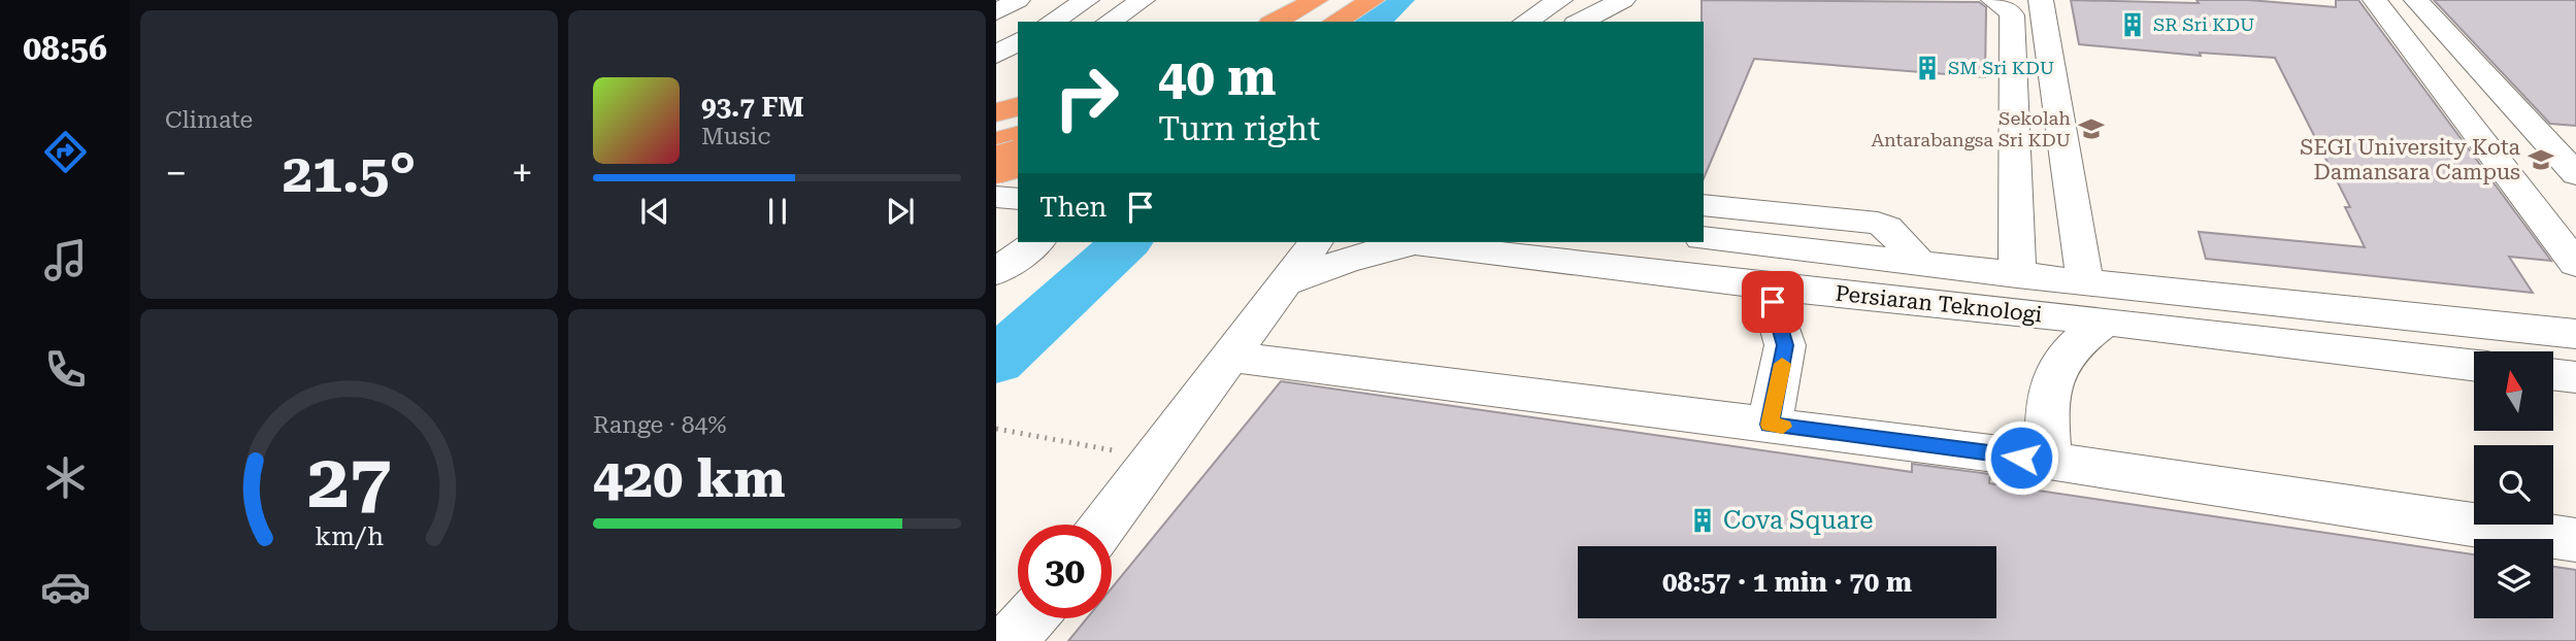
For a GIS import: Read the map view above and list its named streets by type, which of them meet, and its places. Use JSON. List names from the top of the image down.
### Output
{
  "streets": {
    "street": ["Persiaran Teknologi"]
  },
  "places": {
    "building": ["SR Sri KDU", "SM Sri KDU", "Cova Square"],
    "school or university": ["Sekolah Antarabangsa Sri KDU", "SEGI University Kota Damansara Campus"]
  },
  "north": "top",
  "page": {
    "tabs": "08:56",
    "tile": [
      "Climate",
      ["Range · 84%", "420 km"]
    ],
    "turn": ["40 m", "Turn right"],
    "song": ["93.7 FM", "Music"],
    "heat": ["−", "21.5°", "+"],
    "then": "Then",
    "limit": "30",
    "trip": "08:57 · 1 min · 70 m",
    "gauge": ["27", "km/h"]
  }
}
